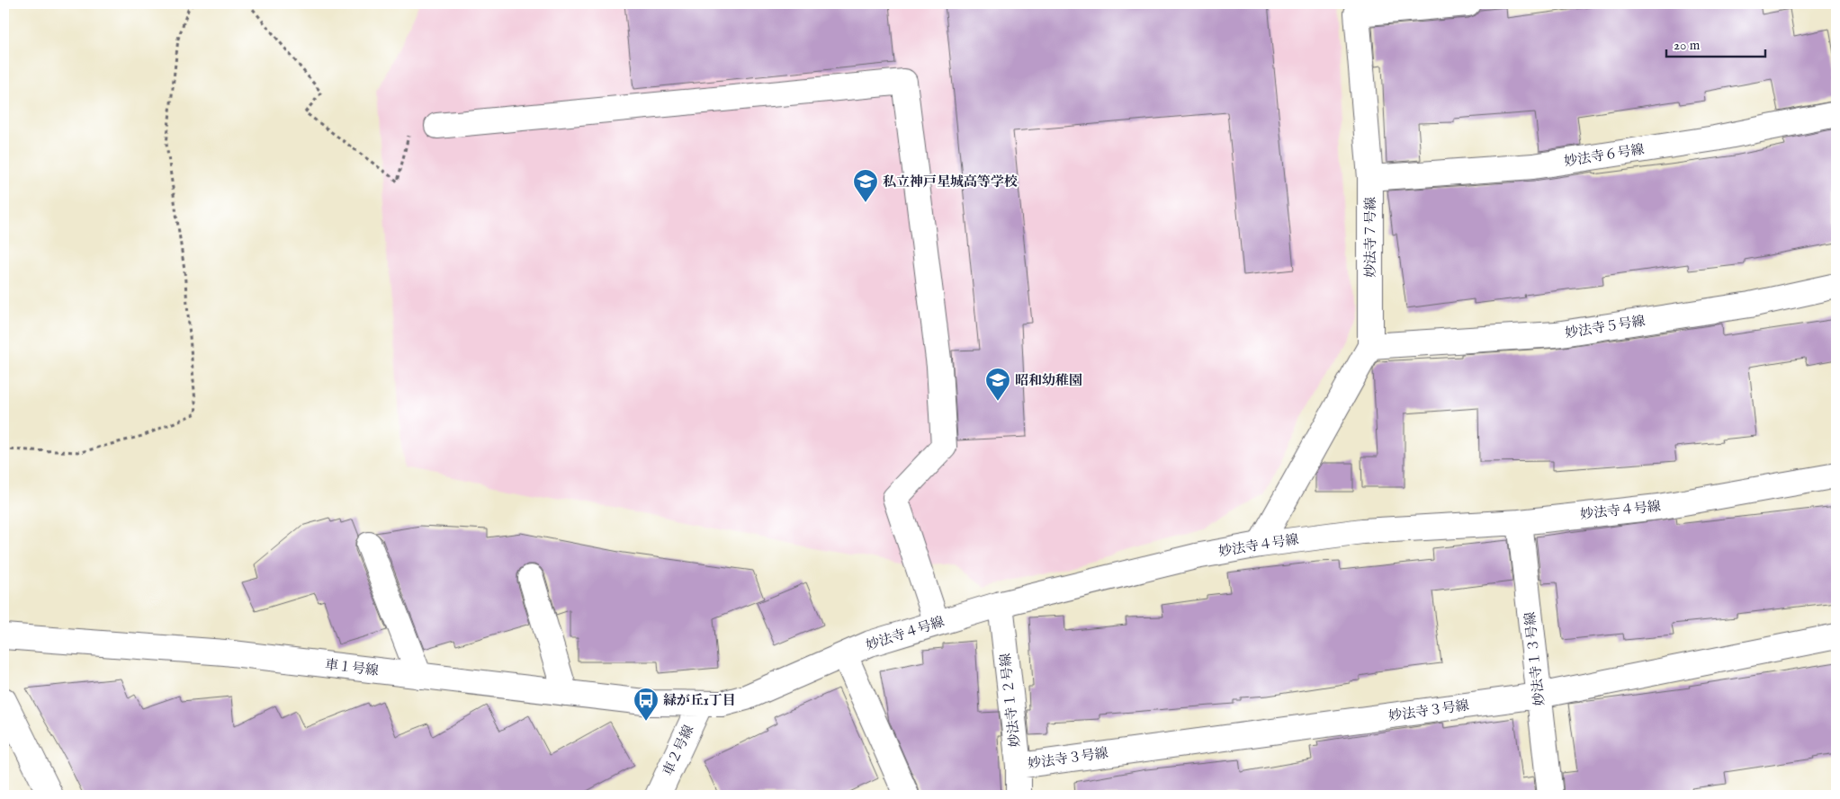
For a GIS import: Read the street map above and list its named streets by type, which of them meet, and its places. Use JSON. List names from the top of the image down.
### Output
{
  "streets": {
    "street": [
      "妙法寺６号線",
      "妙法寺７号線",
      "妙法寺５号線",
      "妙法寺４号線",
      "妙法寺１３号線",
      "車１号線",
      "妙法寺１２号線",
      "妙法寺３号線",
      "車２号線"
    ]
  },
  "crossings": [
    ["妙法寺６号線", "妙法寺７号線"],
    ["妙法寺７号線", "妙法寺５号線"],
    ["妙法寺７号線", "妙法寺４号線"],
    ["妙法寺４号線", "妙法寺１３号線"],
    ["妙法寺４号線", "車１号線"],
    ["妙法寺４号線", "妙法寺１２号線"],
    ["妙法寺４号線", "車２号線"],
    ["妙法寺１３号線", "妙法寺３号線"],
    ["車１号線", "車２号線"],
    ["妙法寺１２号線", "妙法寺３号線"]
  ],
  "places": {
    "school or university": ["私立神戸星城高等学校", "昭和幼稚園"],
    "bus stop": ["緑が丘1丁目"]
  },
  "scale_bar": "20 m"
}
